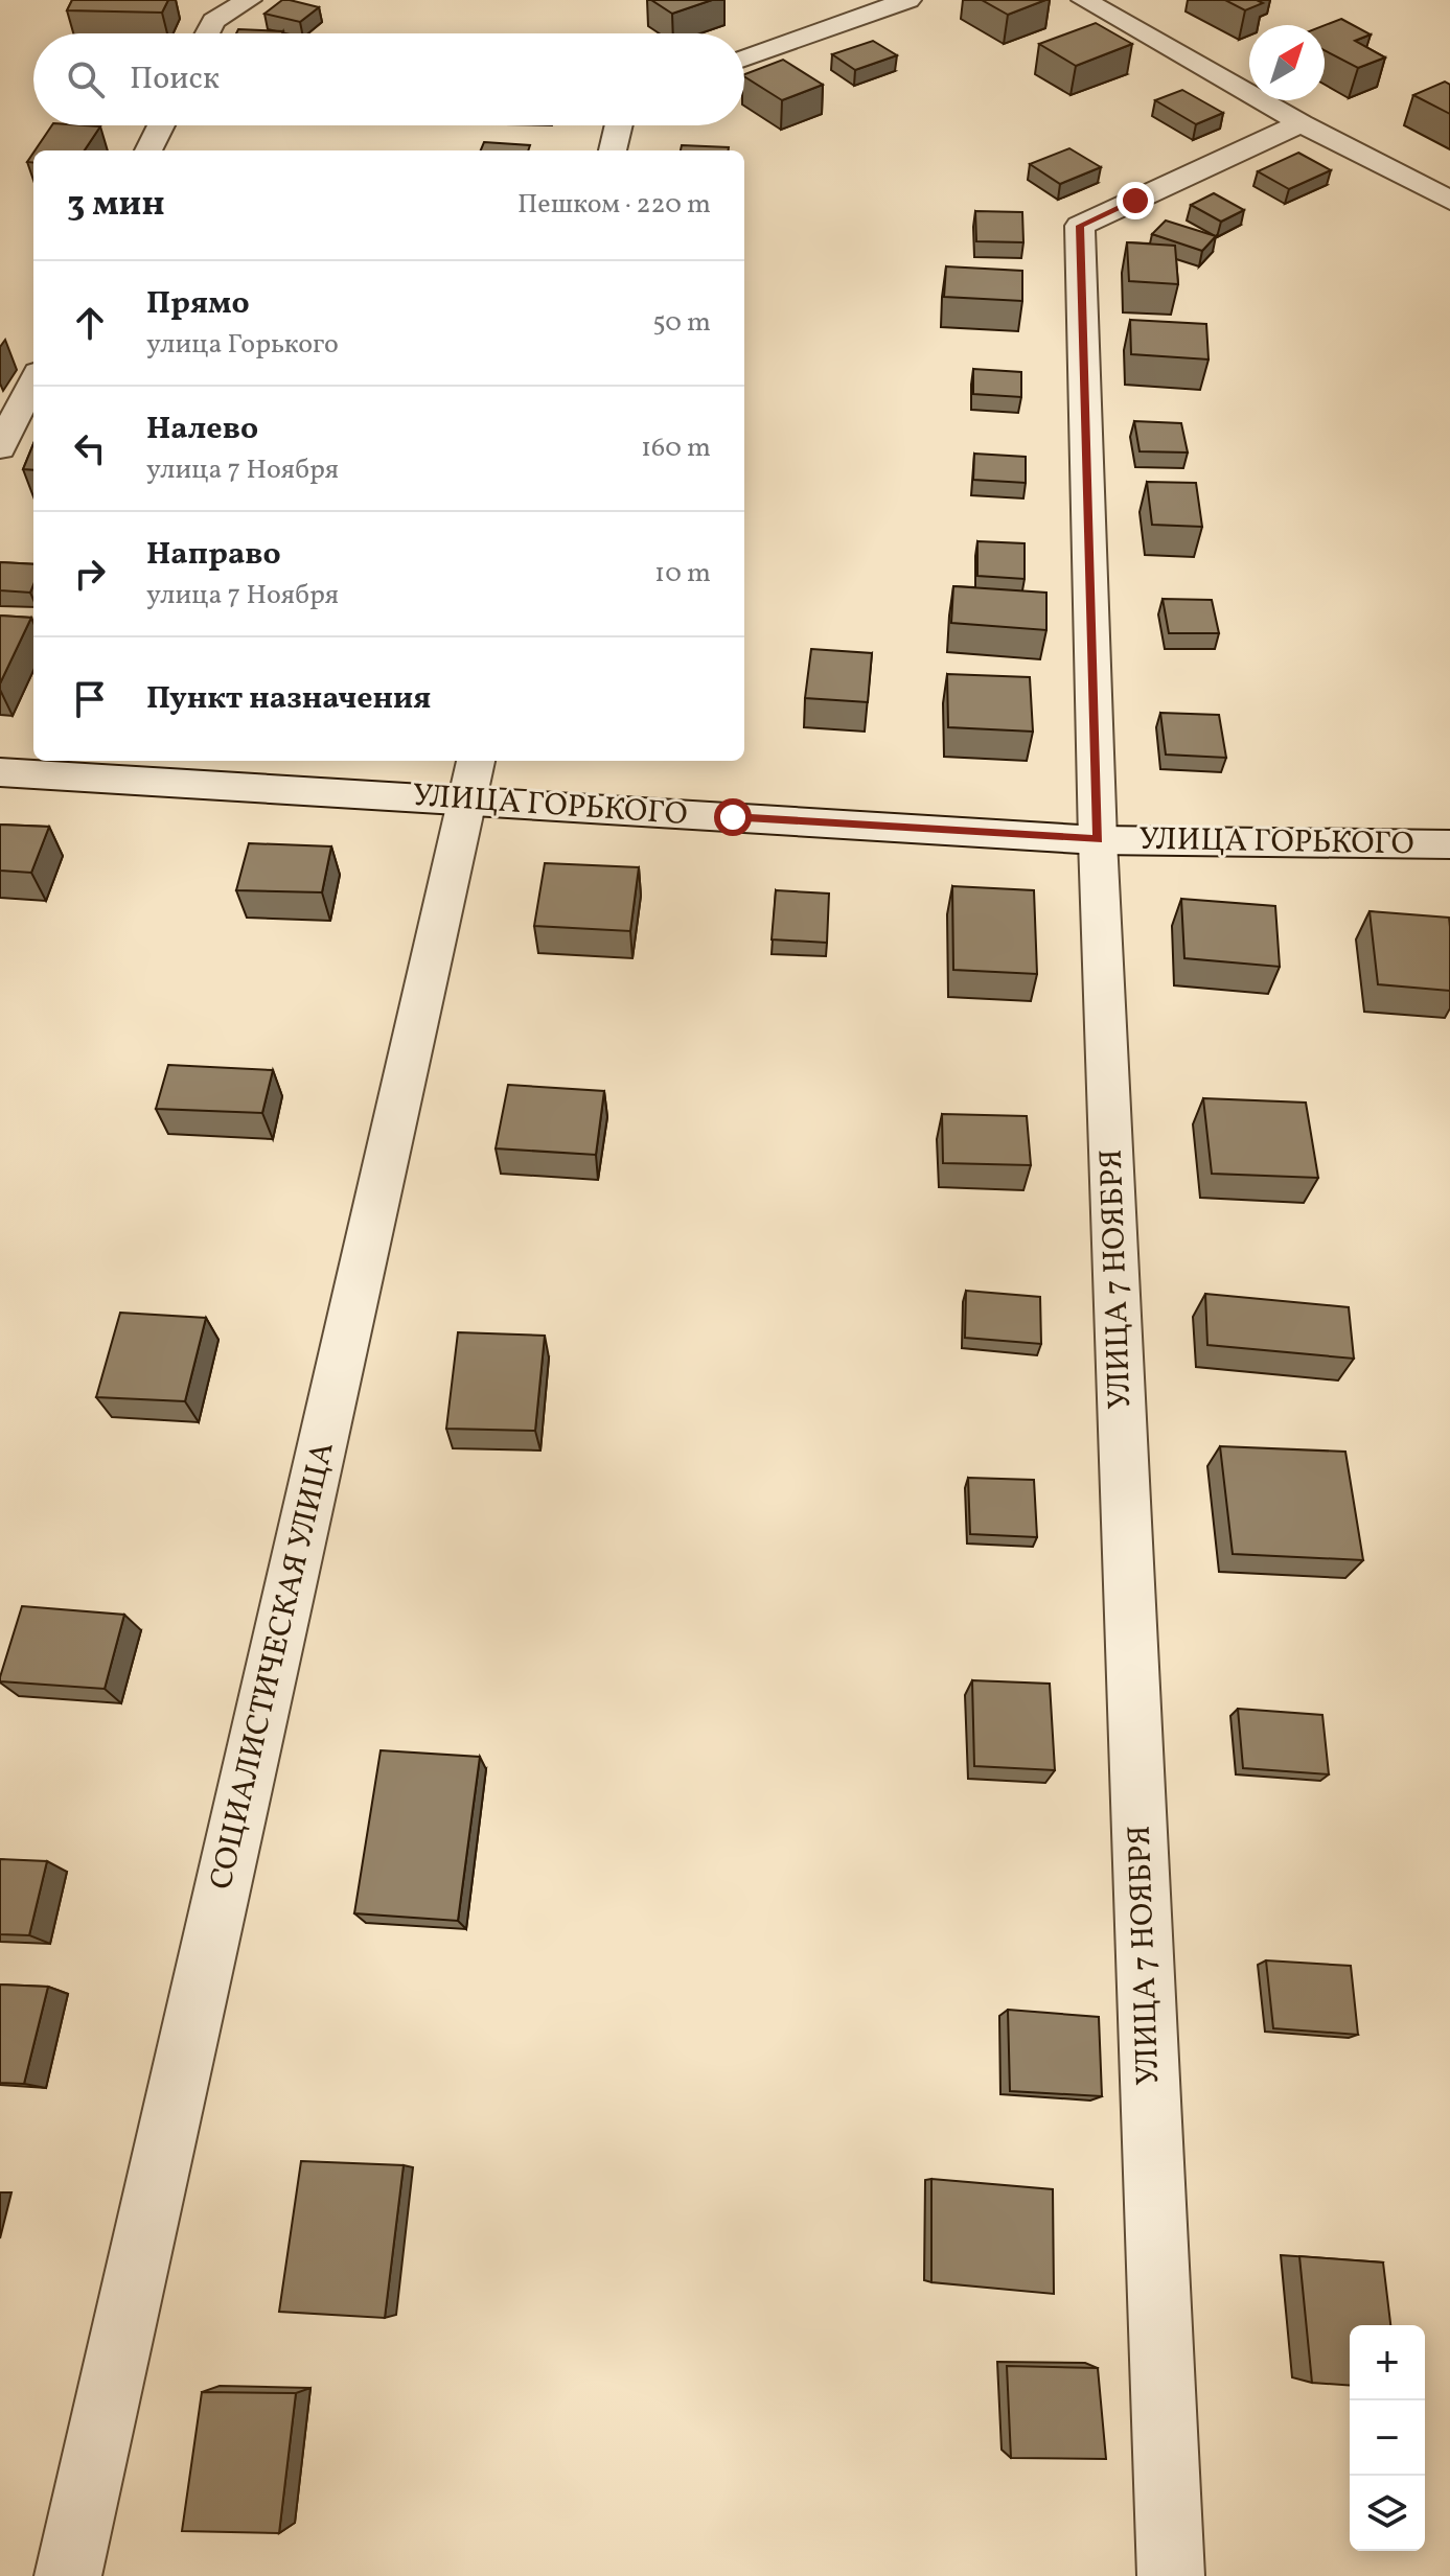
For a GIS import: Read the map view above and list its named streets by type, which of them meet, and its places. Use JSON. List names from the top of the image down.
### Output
{
  "streets": {
    "street": ["УЛИЦА ГОРЬКОГО", "УЛИЦА 7 НОЯБРЯ", "СОЦИАЛИСТИЧЕСКАЯ УЛИЦА"]
  },
  "crossings": [
    ["УЛИЦА ГОРЬКОГО", "УЛИЦА 7 НОЯБРЯ"],
    ["УЛИЦА ГОРЬКОГО", "СОЦИАЛИСТИЧЕСКАЯ УЛИЦА"]
  ],
  "north": "top right",
  "page": {
    "search": "Поиск",
    "heading": ["3 мин", "Пешком · 220 m"],
    "list": [
      ["Прямо", "улица Горького", "50 m"],
      ["Налево", "улица 7 Ноября", "160 m"],
      ["Направо", "улица 7 Ноября", "10 m"],
      "Пункт назначения"
    ],
    "map_buttons": ["+", "−"]
  }
}
